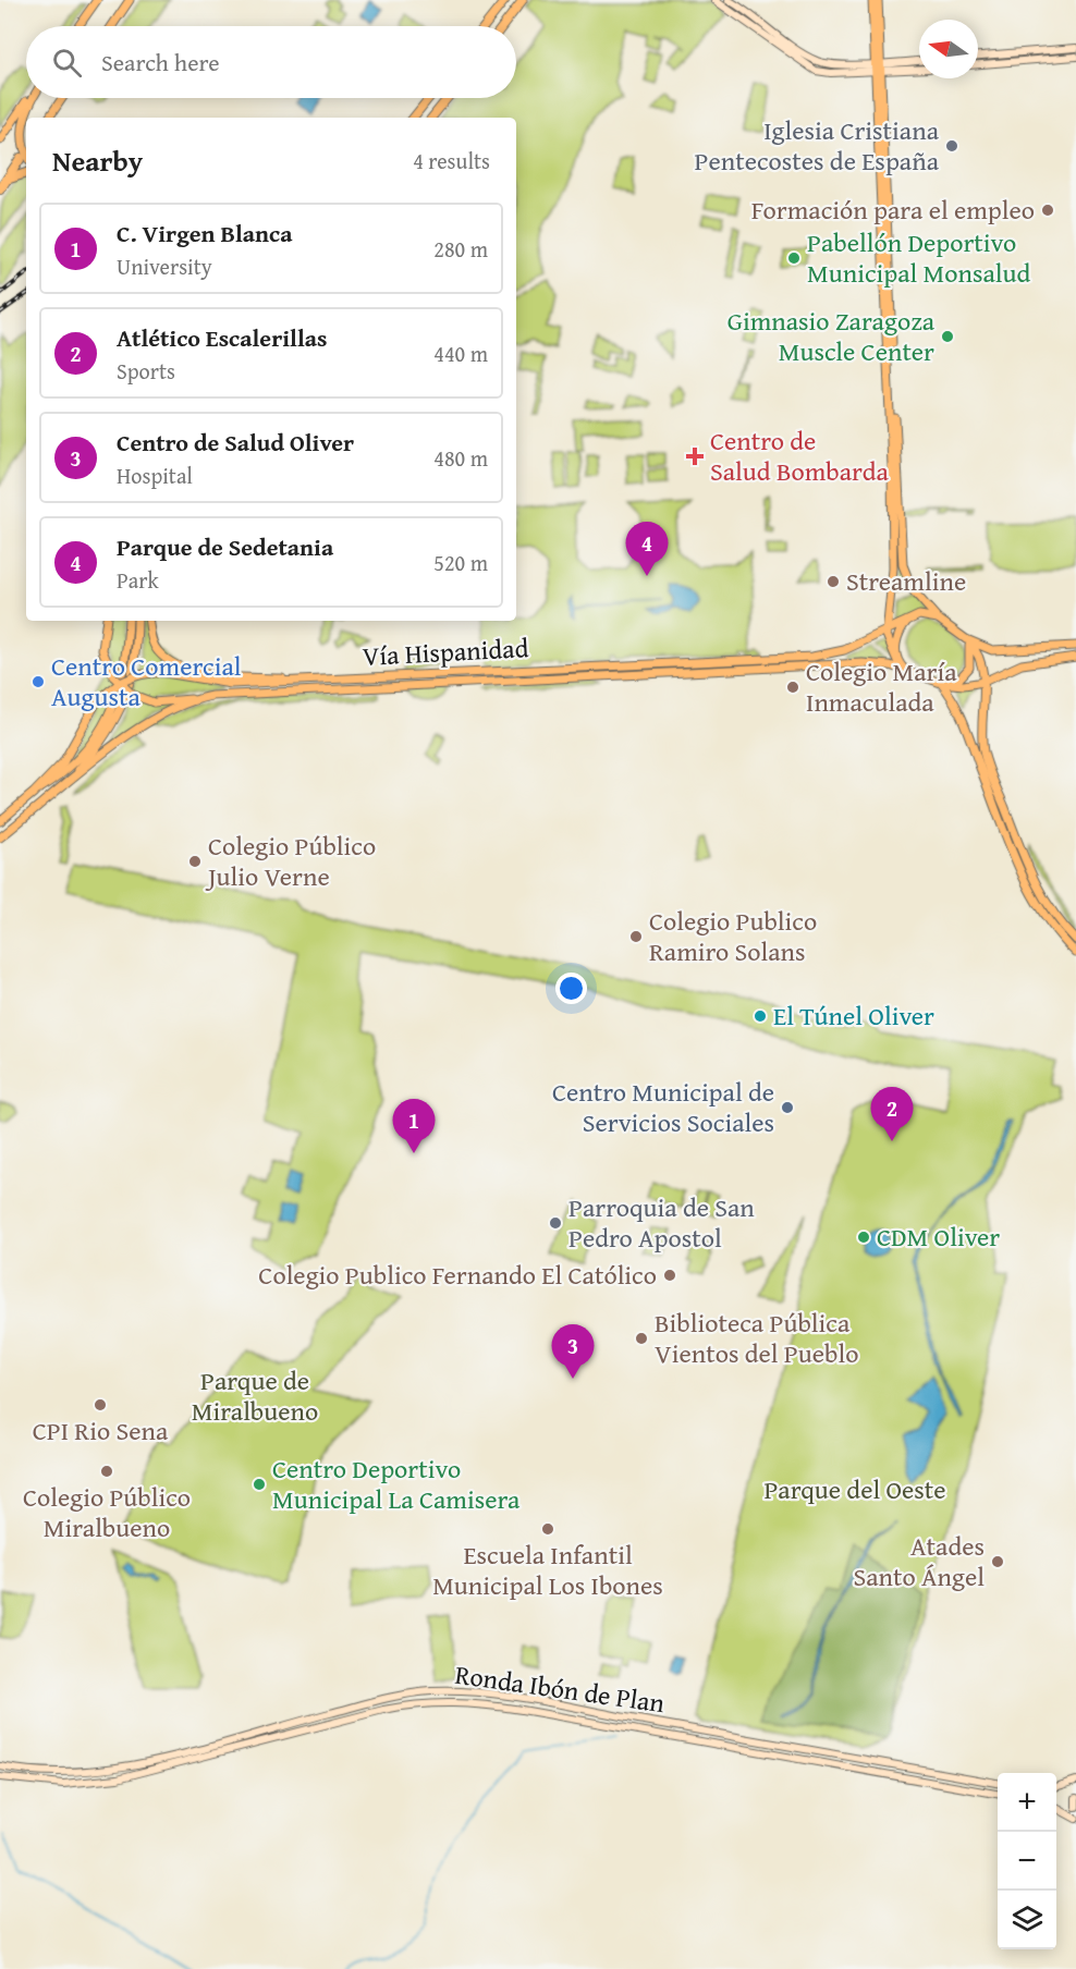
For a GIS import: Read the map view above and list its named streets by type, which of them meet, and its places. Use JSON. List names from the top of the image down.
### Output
{
  "streets": {
    "main road": ["Vía Hispanidad", "Ronda Ibón de Plan"]
  },
  "parks": ["Parque de Miralbueno", "Parque del Oeste"],
  "places": {
    "other": [
      "Iglesia Cristiana Pentecostes de España",
      "Formación para el empleo",
      "Pabellón Deportivo Municipal Monsalud",
      "Gimnasio Zaragoza Muscle Center",
      "Streamline",
      "Centro Comercial Augusta",
      "Colegio María Inmaculada",
      "Colegio Público Julio Verne",
      "Colegio Publico Ramiro Solans",
      "El Túnel Oliver",
      "Centro Municipal de Servicios Sociales",
      "Parroquia de San Pedro Apostol",
      "CDM Oliver",
      "Colegio Publico Fernando El Católico",
      "Biblioteca Pública Vientos del Pueblo",
      "CPI Rio Sena",
      "Colegio Público Miralbueno",
      "Centro Deportivo Municipal La Camisera",
      "Escuela Infantil Municipal Los Ibones",
      "Atades Santo Ángel"
    ],
    "health": ["Centro de Salud Bombarda"]
  },
  "north": "left",
  "page": {
    "search": "Search here",
    "heading": ["Nearby", "4 results"],
    "list": [
      {
        "mark": "1",
        "name": "C. Virgen Blanca",
        "note": "University",
        "value": "280 m"
      },
      {
        "mark": "2",
        "name": "Atlético Escalerillas",
        "note": "Sports",
        "value": "440 m"
      },
      {
        "mark": "3",
        "name": "Centro de Salud Oliver",
        "note": "Hospital",
        "value": "480 m"
      },
      {
        "mark": "4",
        "name": "Parque de Sedetania",
        "note": "Park",
        "value": "520 m"
      }
    ],
    "pins": [
      "4",
      "2",
      "1",
      "3"
    ],
    "map_buttons": ["+", "−"]
  }
}
